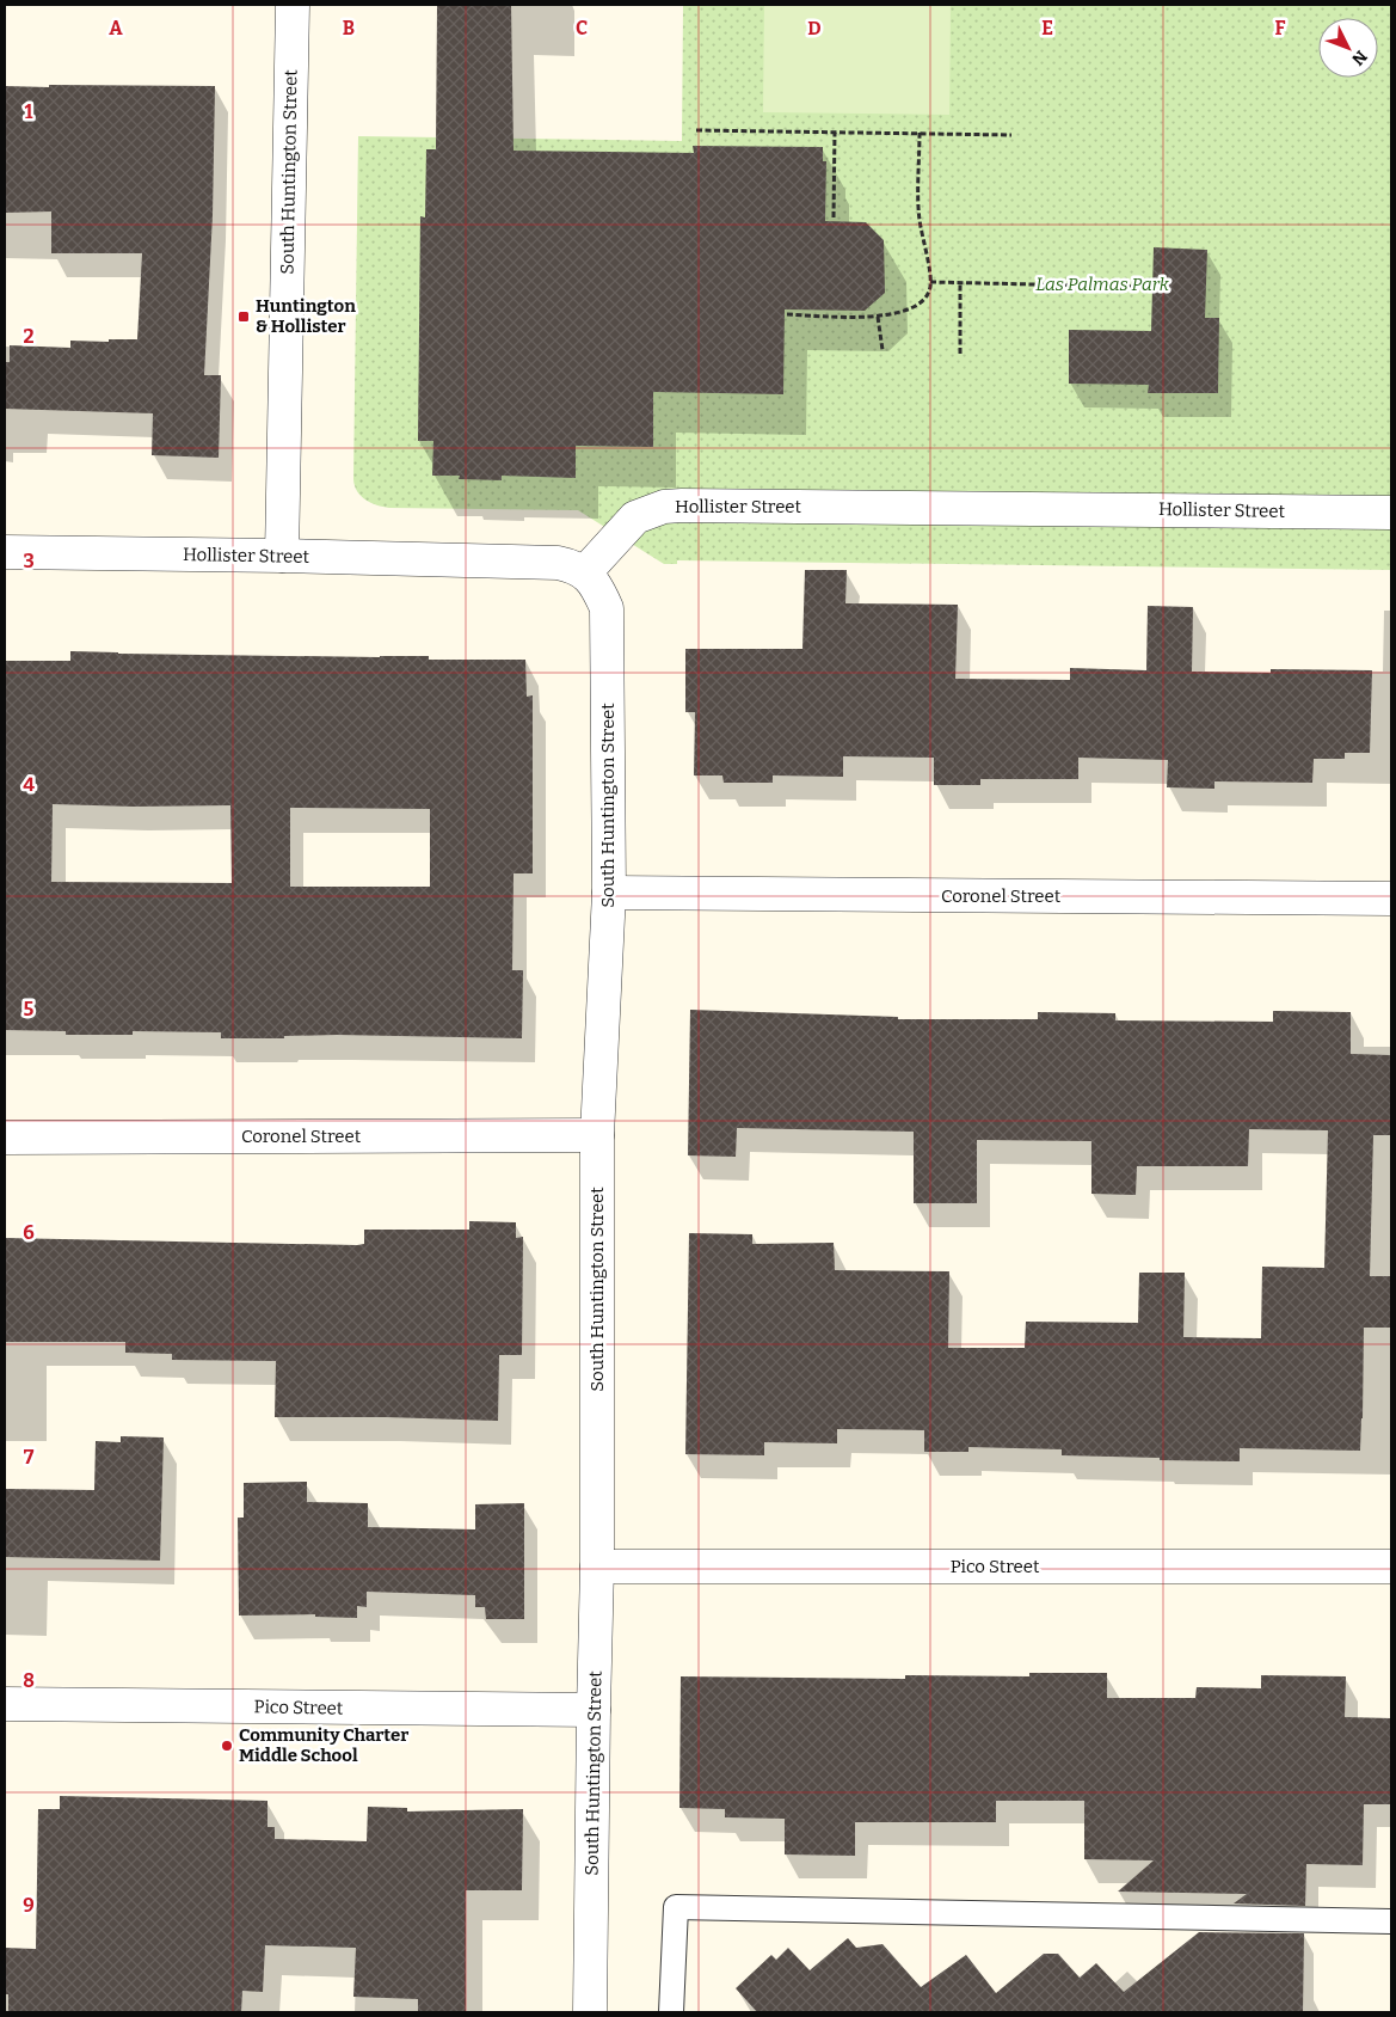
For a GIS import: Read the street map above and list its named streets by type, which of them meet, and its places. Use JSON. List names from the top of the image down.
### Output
{
  "streets": {
    "street": [
      "South Huntington Street",
      "Hollister Street",
      "Coronel Street",
      "Pico Street"
    ]
  },
  "crossings": [
    ["South Huntington Street", "Hollister Street"],
    ["South Huntington Street", "Coronel Street"],
    ["South Huntington Street", "Pico Street"]
  ],
  "parks": ["Las Palmas Park"],
  "places": {
    "transit": ["Huntington & Hollister"],
    "other": ["Community Charter Middle School"]
  },
  "north": "bottom right",
  "grid": {
    "columns": [
      "A",
      "B",
      "C",
      "D",
      "E",
      "F"
    ],
    "rows": [
      "1",
      "2",
      "3",
      "4",
      "5",
      "6",
      "7",
      "8",
      "9"
    ]
  }
}
